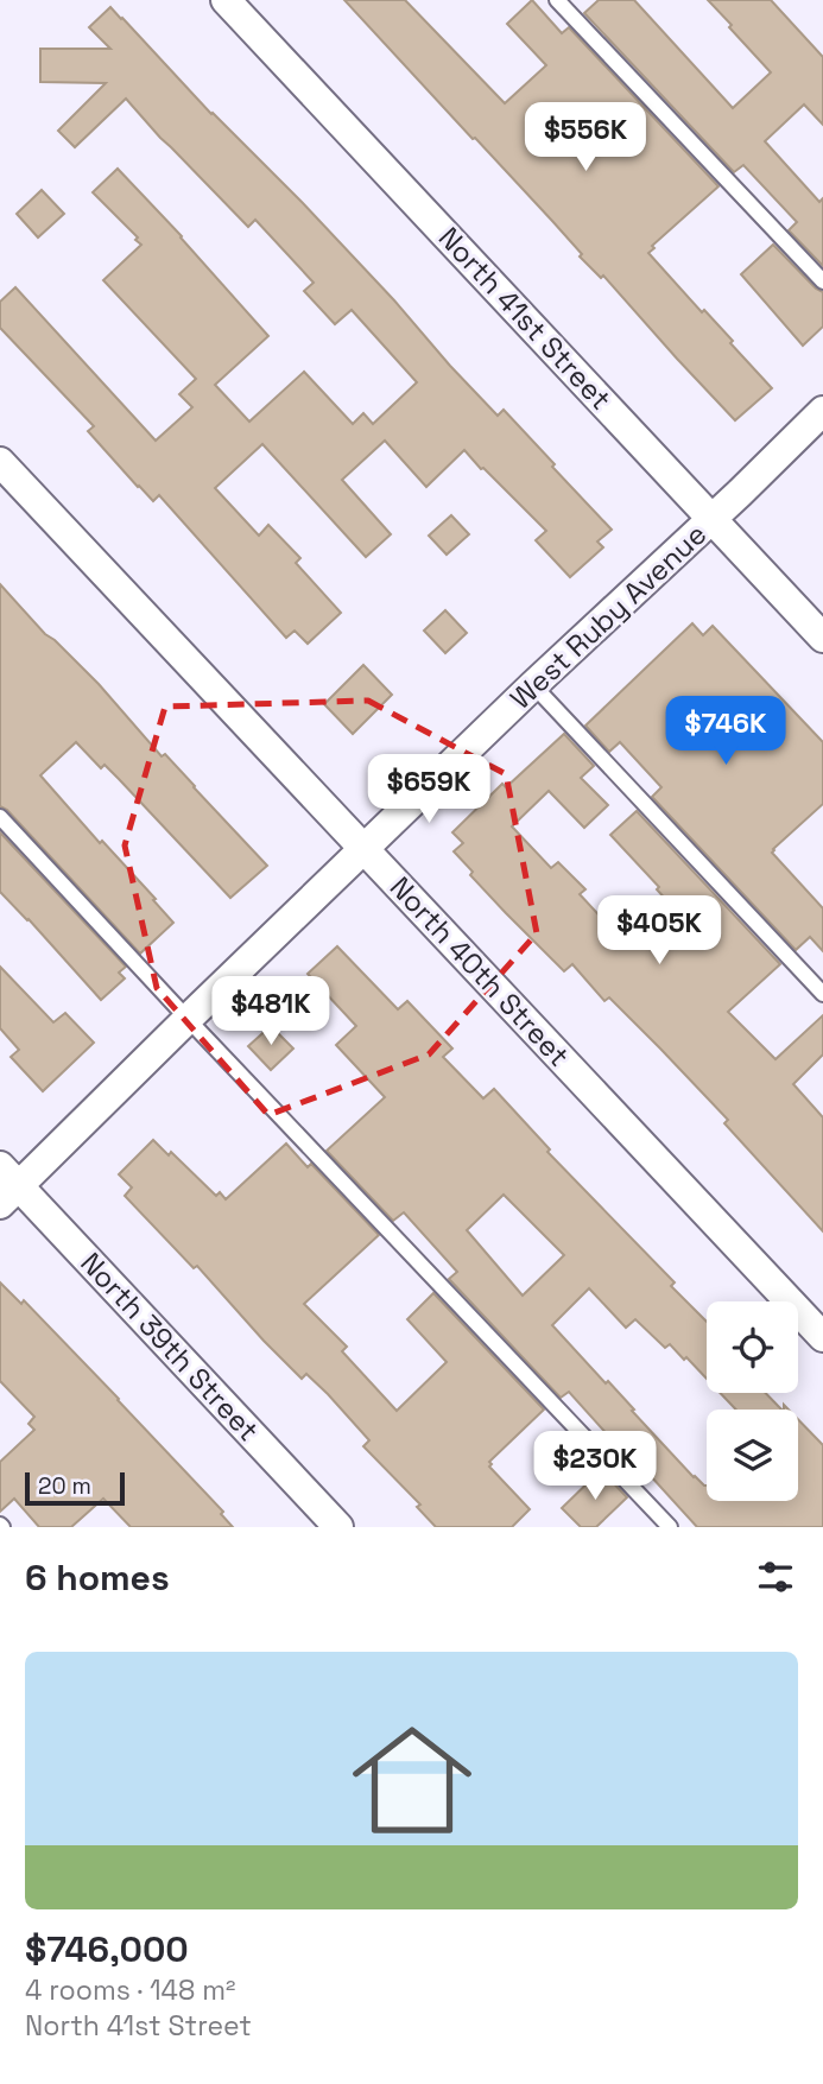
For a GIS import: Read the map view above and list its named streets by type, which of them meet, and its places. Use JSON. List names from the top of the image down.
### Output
{
  "streets": {
    "street": [
      "North 41st Street",
      "West Ruby Avenue",
      "North 40th Street",
      "North 39th Street"
    ]
  },
  "crossings": [
    ["North 41st Street", "West Ruby Avenue"],
    ["West Ruby Avenue", "North 40th Street"],
    ["West Ruby Avenue", "North 39th Street"]
  ],
  "scale_bar": "20 m",
  "page": {
    "price": [
      "$556K",
      "$746K",
      "$659K",
      "$405K",
      "$481K",
      "$230K"
    ],
    "scale": "20 m",
    "heading": "6 homes",
    "list": [
      {
        "name": "$746,000",
        "note": "4 rooms · 148 m² · North 41st Street"
      }
    ]
  }
}
